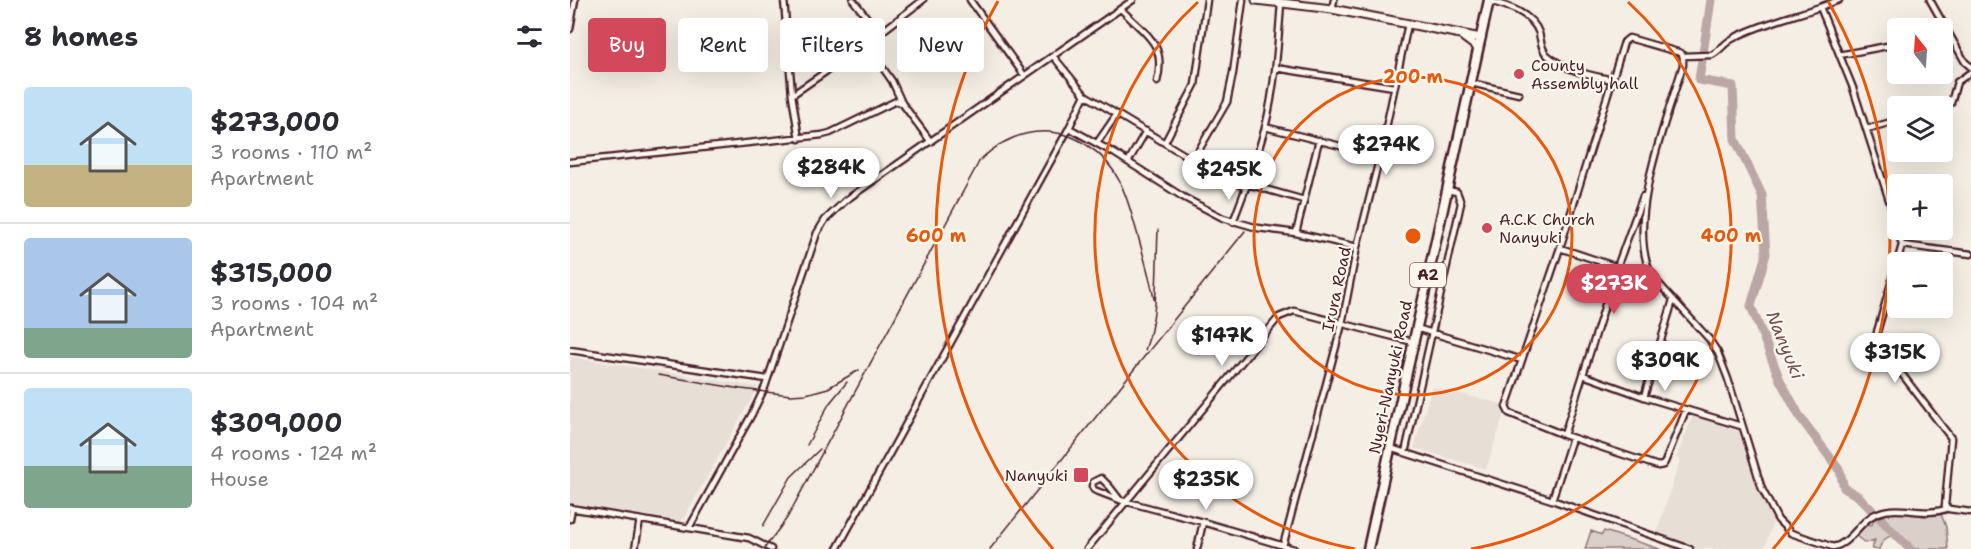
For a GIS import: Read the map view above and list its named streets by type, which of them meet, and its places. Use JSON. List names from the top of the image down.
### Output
{
  "streets": {
    "highway": ["A2", "Nyeri-Nanyuki Road"],
    "street": ["Irura Road"]
  },
  "water": ["Nanyuki"],
  "places": {
    "other": ["County Assembly hall", "A.C.K Church Nanyuki"],
    "transit": ["Nanyuki"]
  },
  "north": "top",
  "page": {
    "heading": "8 homes",
    "map_buttons": ["+", "−"],
    "chip": [
      "Buy",
      "Rent",
      "Filters",
      "New"
    ],
    "list": [
      {
        "name": "$273,000",
        "note": "3 rooms · 110 m² · Apartment"
      },
      {
        "name": "$315,000",
        "note": "3 rooms · 104 m² · Apartment"
      },
      {
        "name": "$309,000",
        "note": "4 rooms · 124 m² · House"
      }
    ],
    "price": [
      "$274K",
      "$284K",
      "$245K",
      "$273K",
      "$147K",
      "$315K",
      "$309K",
      "$235K"
    ]
  },
  "rings": ["200 m", "400 m", "600 m"]
}
